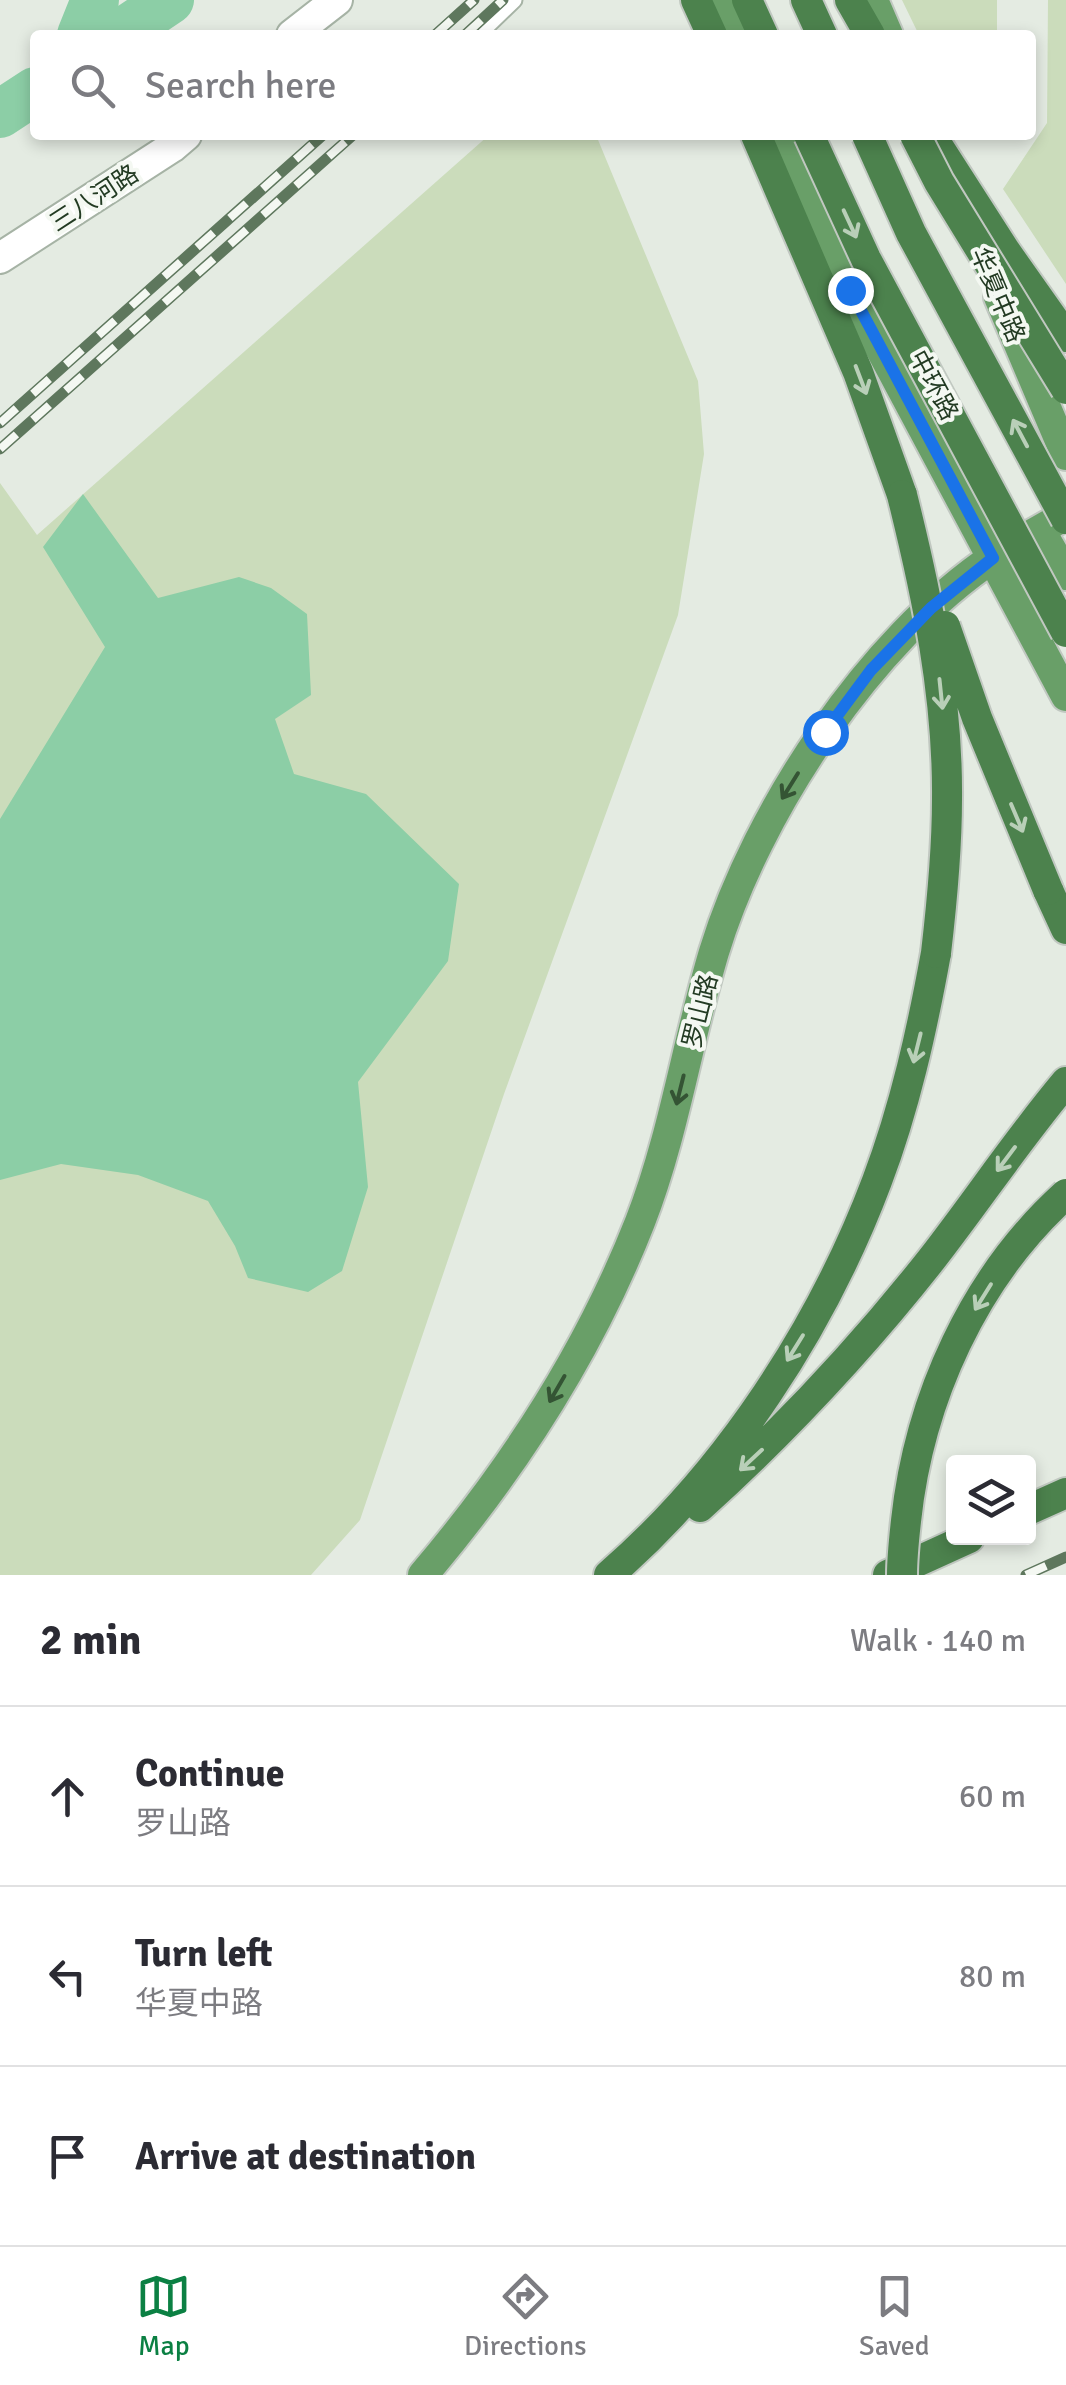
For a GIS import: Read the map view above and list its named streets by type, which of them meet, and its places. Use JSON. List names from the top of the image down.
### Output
{
  "streets": {
    "highway": ["中环路"],
    "main road": ["华夏中路", "罗山路"],
    "street": ["三八河路"]
  },
  "crossings": [
    ["中环路", "罗山路"]
  ],
  "one_way": ["罗山路"],
  "page": {
    "search": "Search here",
    "heading": ["2 min", "Walk · 140 m"],
    "list": [
      ["Continue", "罗山路", "60 m"],
      ["Turn left", "华夏中路", "80 m"],
      "Arrive at destination"
    ],
    "nav": ["Map", "Directions", "Saved"]
  }
}
